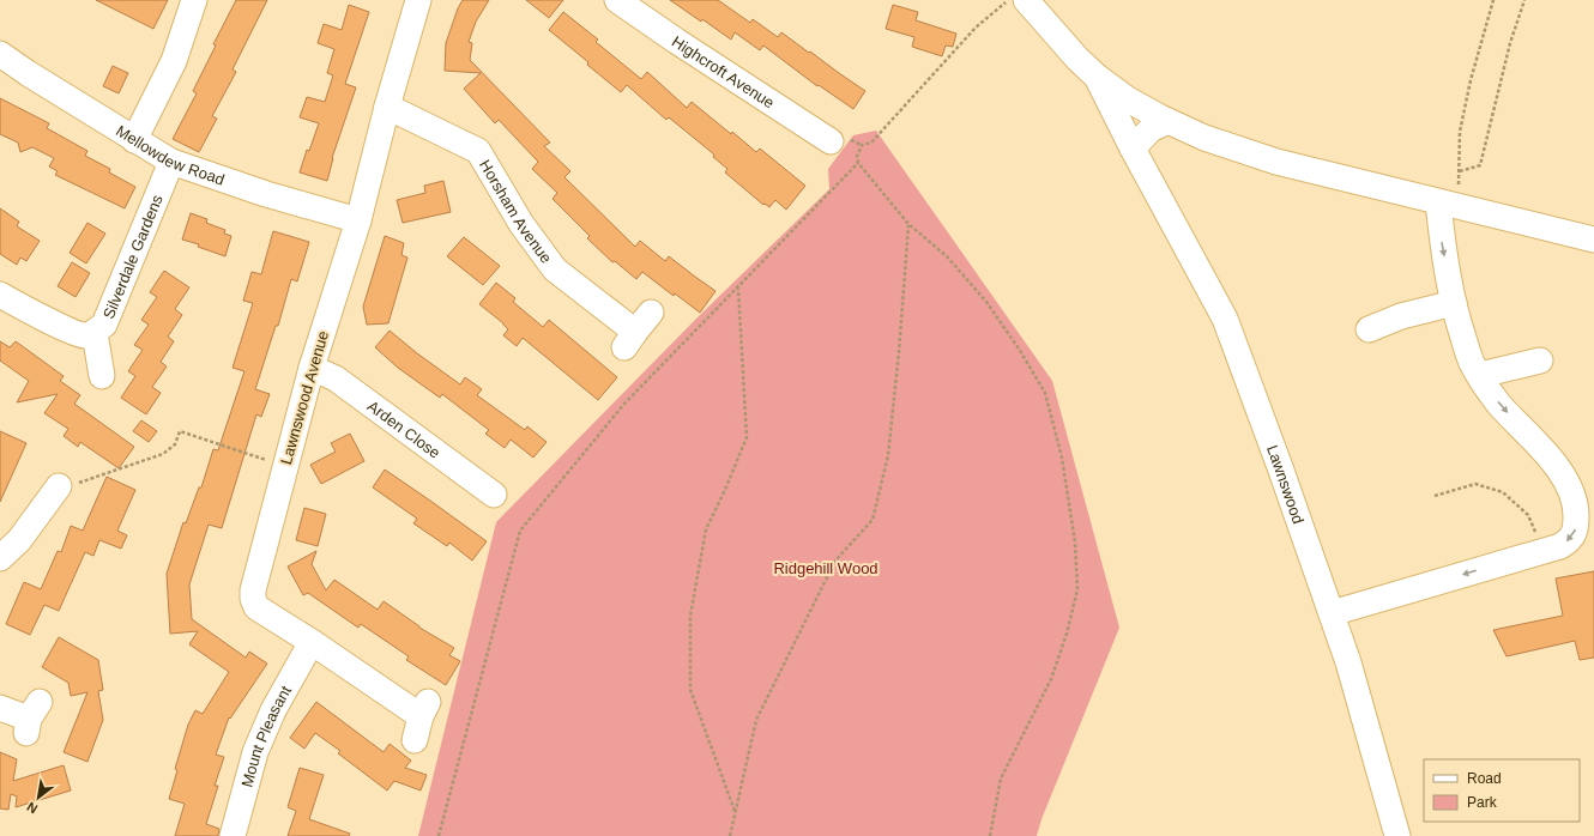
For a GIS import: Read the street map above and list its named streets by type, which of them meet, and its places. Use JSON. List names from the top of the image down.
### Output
{
  "streets": {
    "street": [
      "Highcroft Avenue",
      "Mellowdew Road",
      "Horsham Avenue",
      "Silverdale Gardens",
      "Lawnswood Avenue",
      "Arden Close",
      "Lawnswood",
      "Mount Pleasant"
    ]
  },
  "crossings": [
    ["Mellowdew Road", "Silverdale Gardens"],
    ["Mellowdew Road", "Lawnswood Avenue"],
    ["Horsham Avenue", "Lawnswood Avenue"],
    ["Lawnswood Avenue", "Arden Close"],
    ["Lawnswood Avenue", "Mount Pleasant"]
  ],
  "parks": ["Ridgehill Wood"],
  "legend": ["Road", "Park"],
  "north": "bottom left"
}
